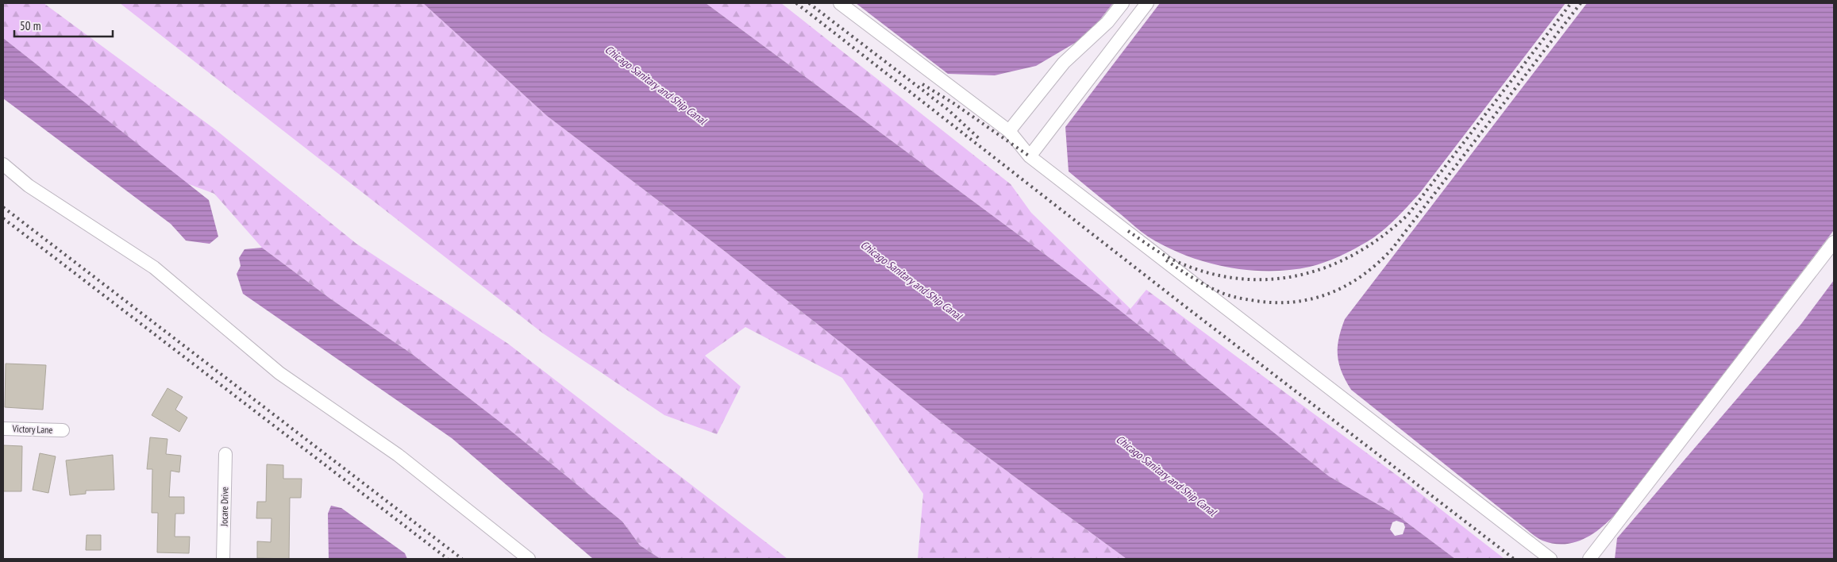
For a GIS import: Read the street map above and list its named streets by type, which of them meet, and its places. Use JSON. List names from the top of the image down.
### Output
{
  "streets": {
    "street": ["Victory Lane", "Jocare Drive"]
  },
  "water": ["Chicago Sanitary and Ship Canal"],
  "scale_bar": "50 m"
}
